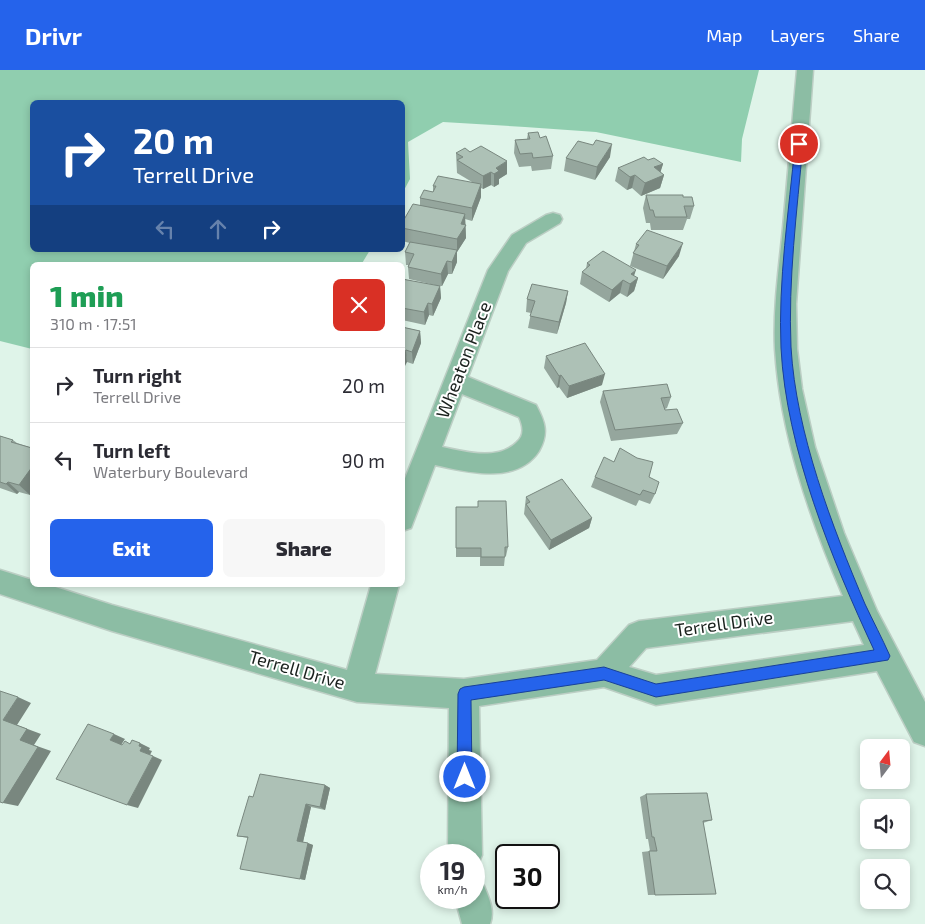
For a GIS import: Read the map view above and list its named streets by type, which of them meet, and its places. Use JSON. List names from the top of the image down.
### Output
{
  "streets": {
    "street": ["Wheaton Place", "Terrell Drive"]
  },
  "north": "top",
  "page": {
    "header": "Drivr",
    "nav": ["Map", "Layers", "Share"],
    "turn": ["20 m", "Terrell Drive"],
    "heading": ["1 min", "310 m · 17:51"],
    "list": [
      {
        "name": "Turn right",
        "note": "Terrell Drive",
        "value": "20 m"
      },
      {
        "name": "Turn left",
        "note": "Waterbury Boulevard",
        "value": "90 m"
      }
    ],
    "buttons": ["Exit", "Share"],
    "speed": "19 km/h",
    "limit": "30"
  }
}
